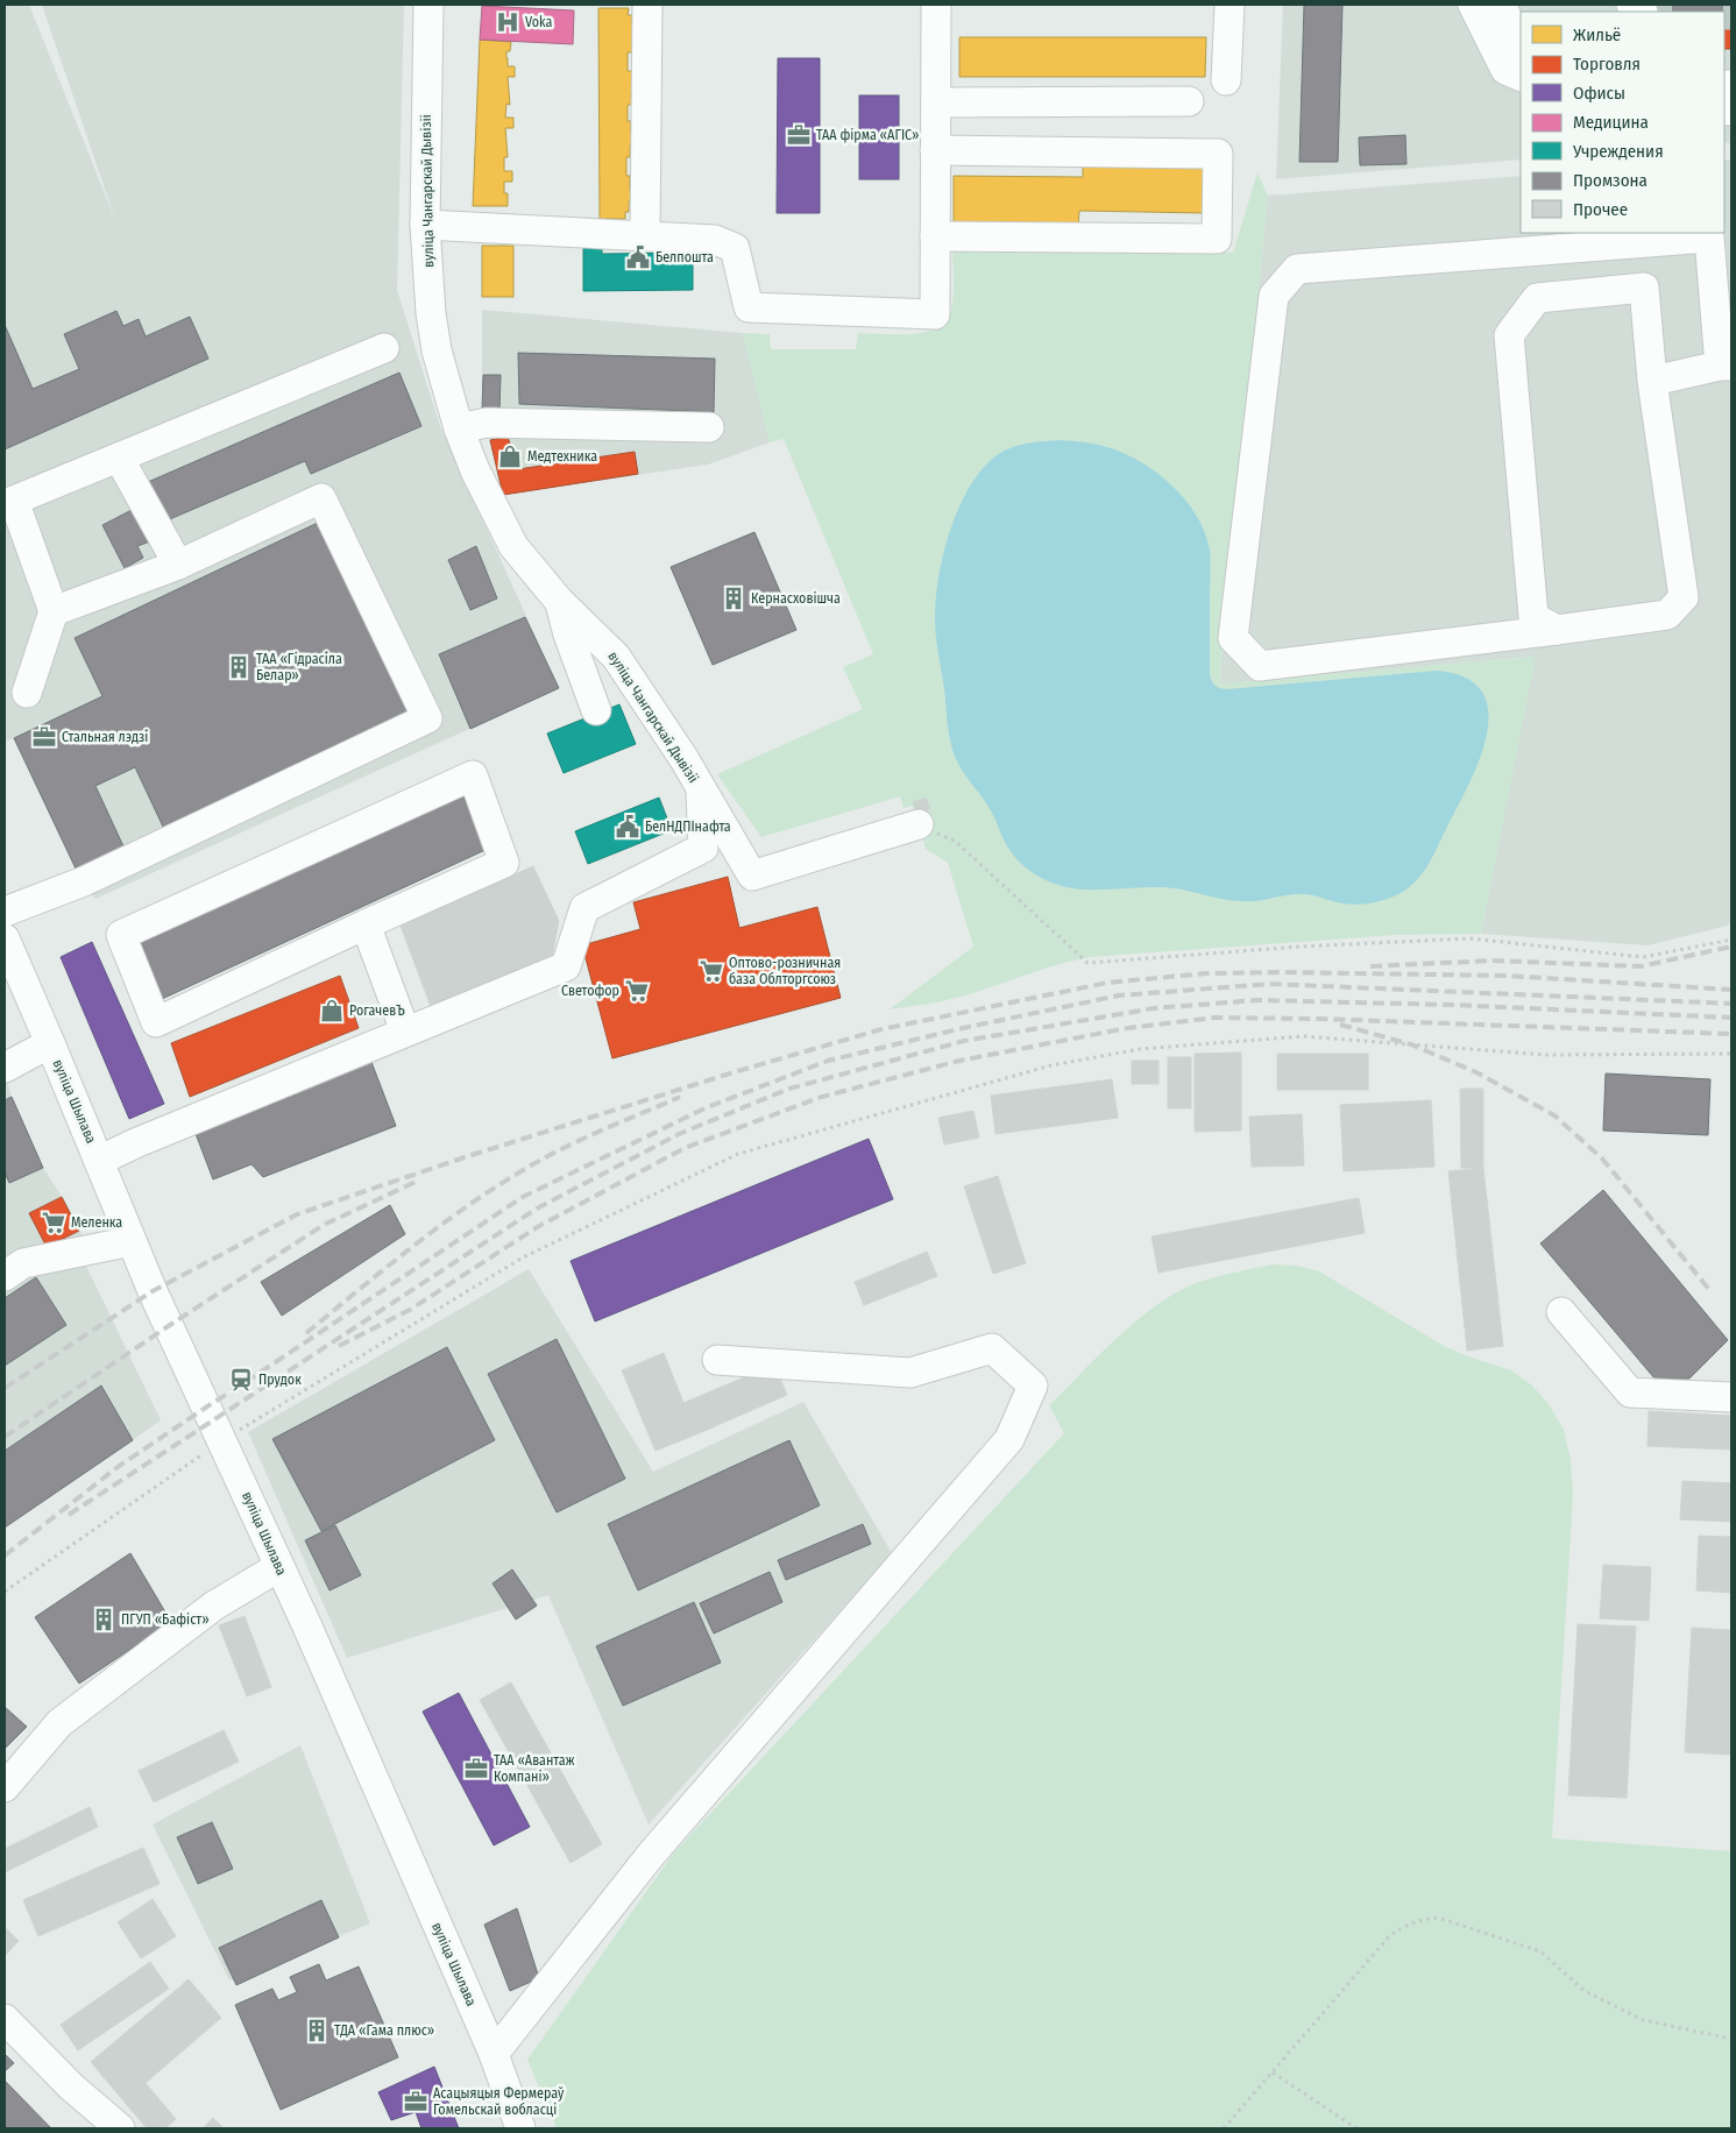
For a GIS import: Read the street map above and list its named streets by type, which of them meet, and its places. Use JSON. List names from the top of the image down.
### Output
{
  "streets": {
    "street": ["вуліца Чангарскай Дывізіі", "вуліца Шылава"]
  },
  "places": {
    "hospital": ["Voka"],
    "office": [
      "ТАА фірма «АГІС»",
      "Стальная лэдзі",
      "ТАА «Авантаж Компані»",
      "Асацыяцыя Фермераў Гомельскай вобласці"
    ],
    "public building": ["Белпошта", "БелНДПІнафта"],
    "shop": ["Медтехника", "РогачевЪ"],
    "building": [
      "Кернасховішча",
      "ТАА «Гідрасіла Белар»",
      "ПГУП «Бафіст»",
      "ТДА «Гама плюс»"
    ],
    "supermarket": ["Оптово-розничная база Облторгсоюз", "Светофор", "Меленка"],
    "station": ["Прудок"]
  },
  "legend": [
    "Жильё",
    "Торговля",
    "Офисы",
    "Медицина",
    "Учреждения",
    "Промзона",
    "Прочее"
  ]
}
